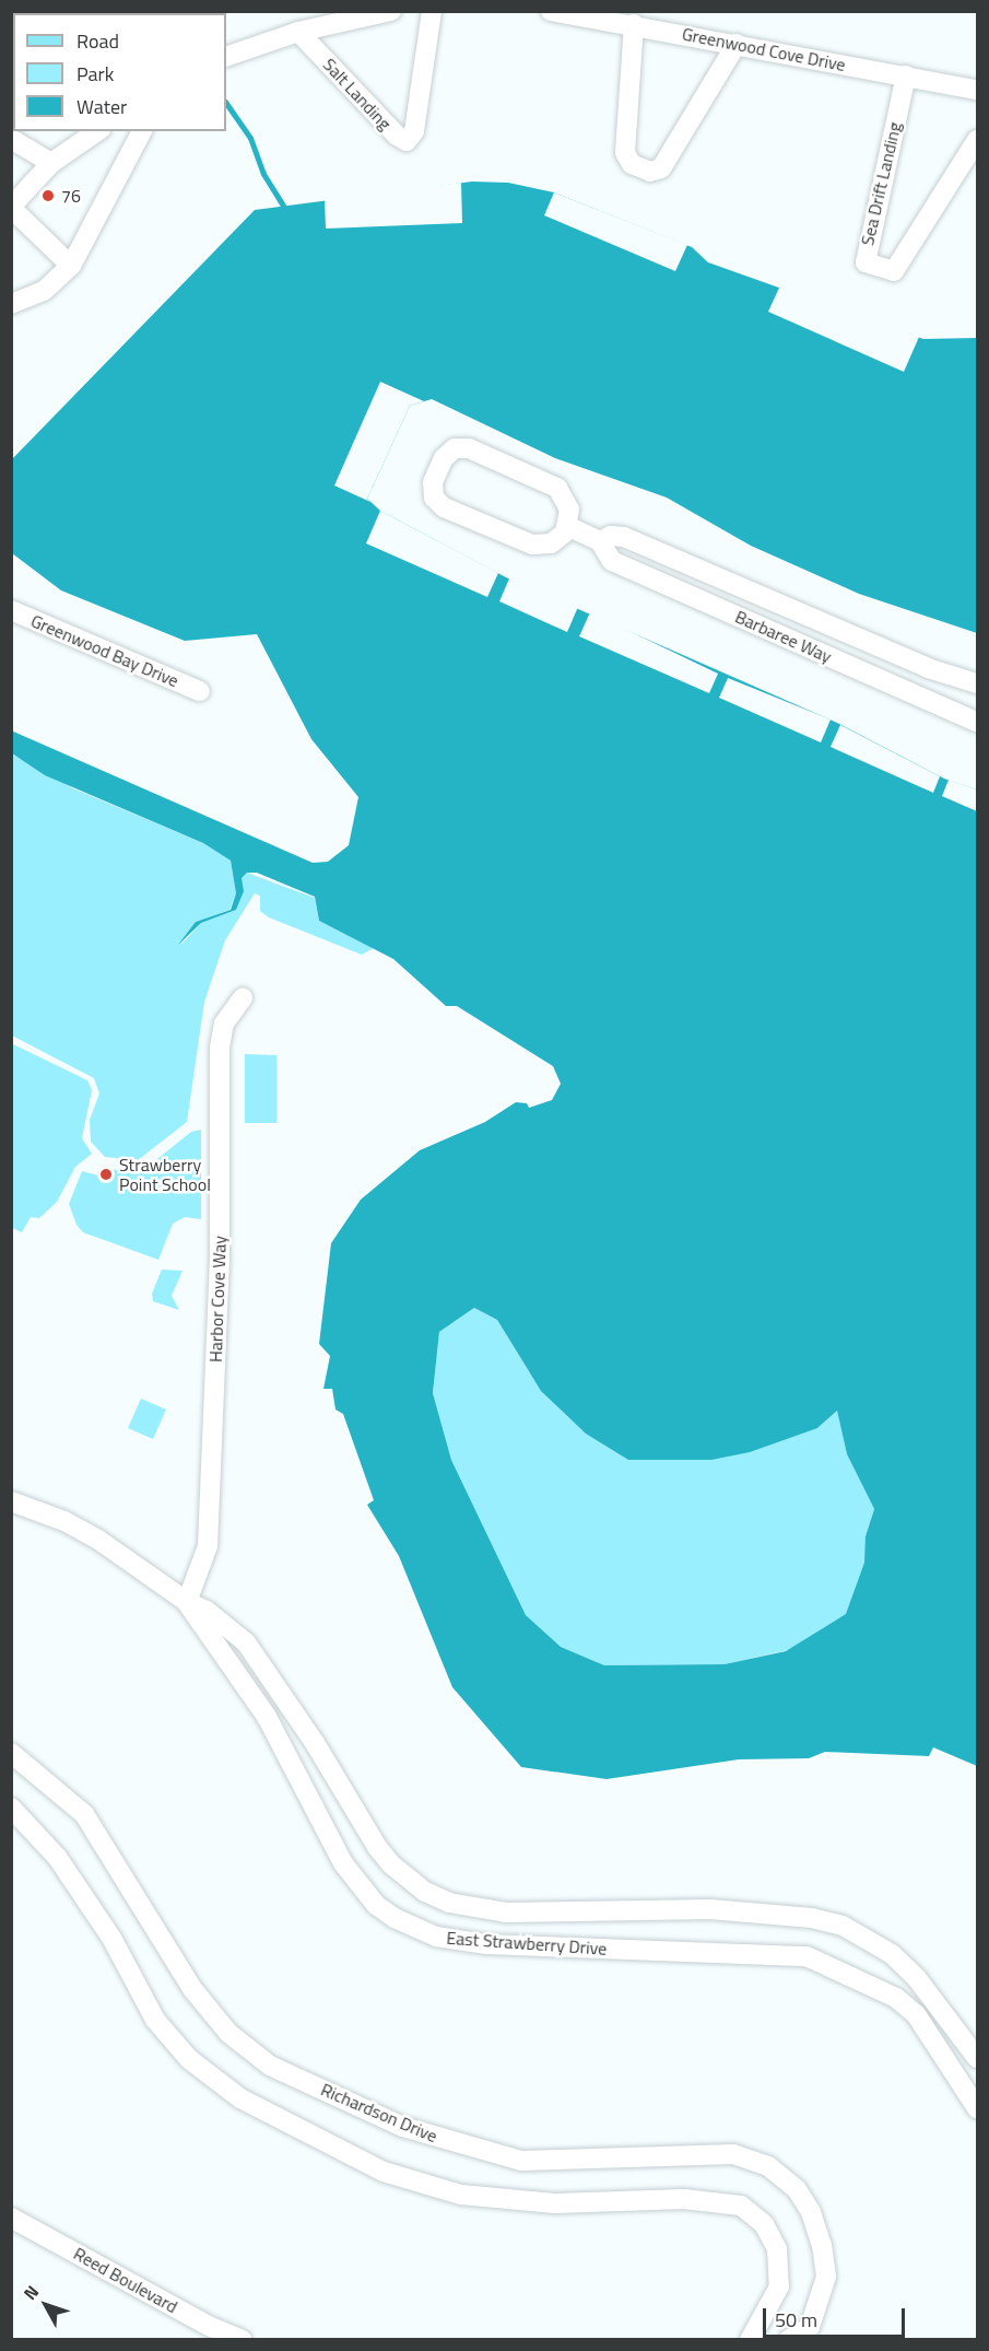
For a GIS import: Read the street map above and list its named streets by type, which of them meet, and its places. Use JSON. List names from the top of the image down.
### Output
{
  "streets": {
    "street": [
      "Greenwood Cove Drive",
      "Salt Landing",
      "Sea Drift Landing",
      "Barbaree Way",
      "Greenwood Bay Drive",
      "Harbor Cove Way",
      "East Strawberry Drive",
      "Richardson Drive",
      "Reed Boulevard"
    ]
  },
  "crossings": [
    ["Greenwood Cove Drive", "Sea Drift Landing"],
    ["Harbor Cove Way", "East Strawberry Drive"]
  ],
  "places": ["76", "Strawberry Point School"],
  "legend": ["Road", "Park", "Water"],
  "scale_bar": "50 m",
  "north": "top left"
}
